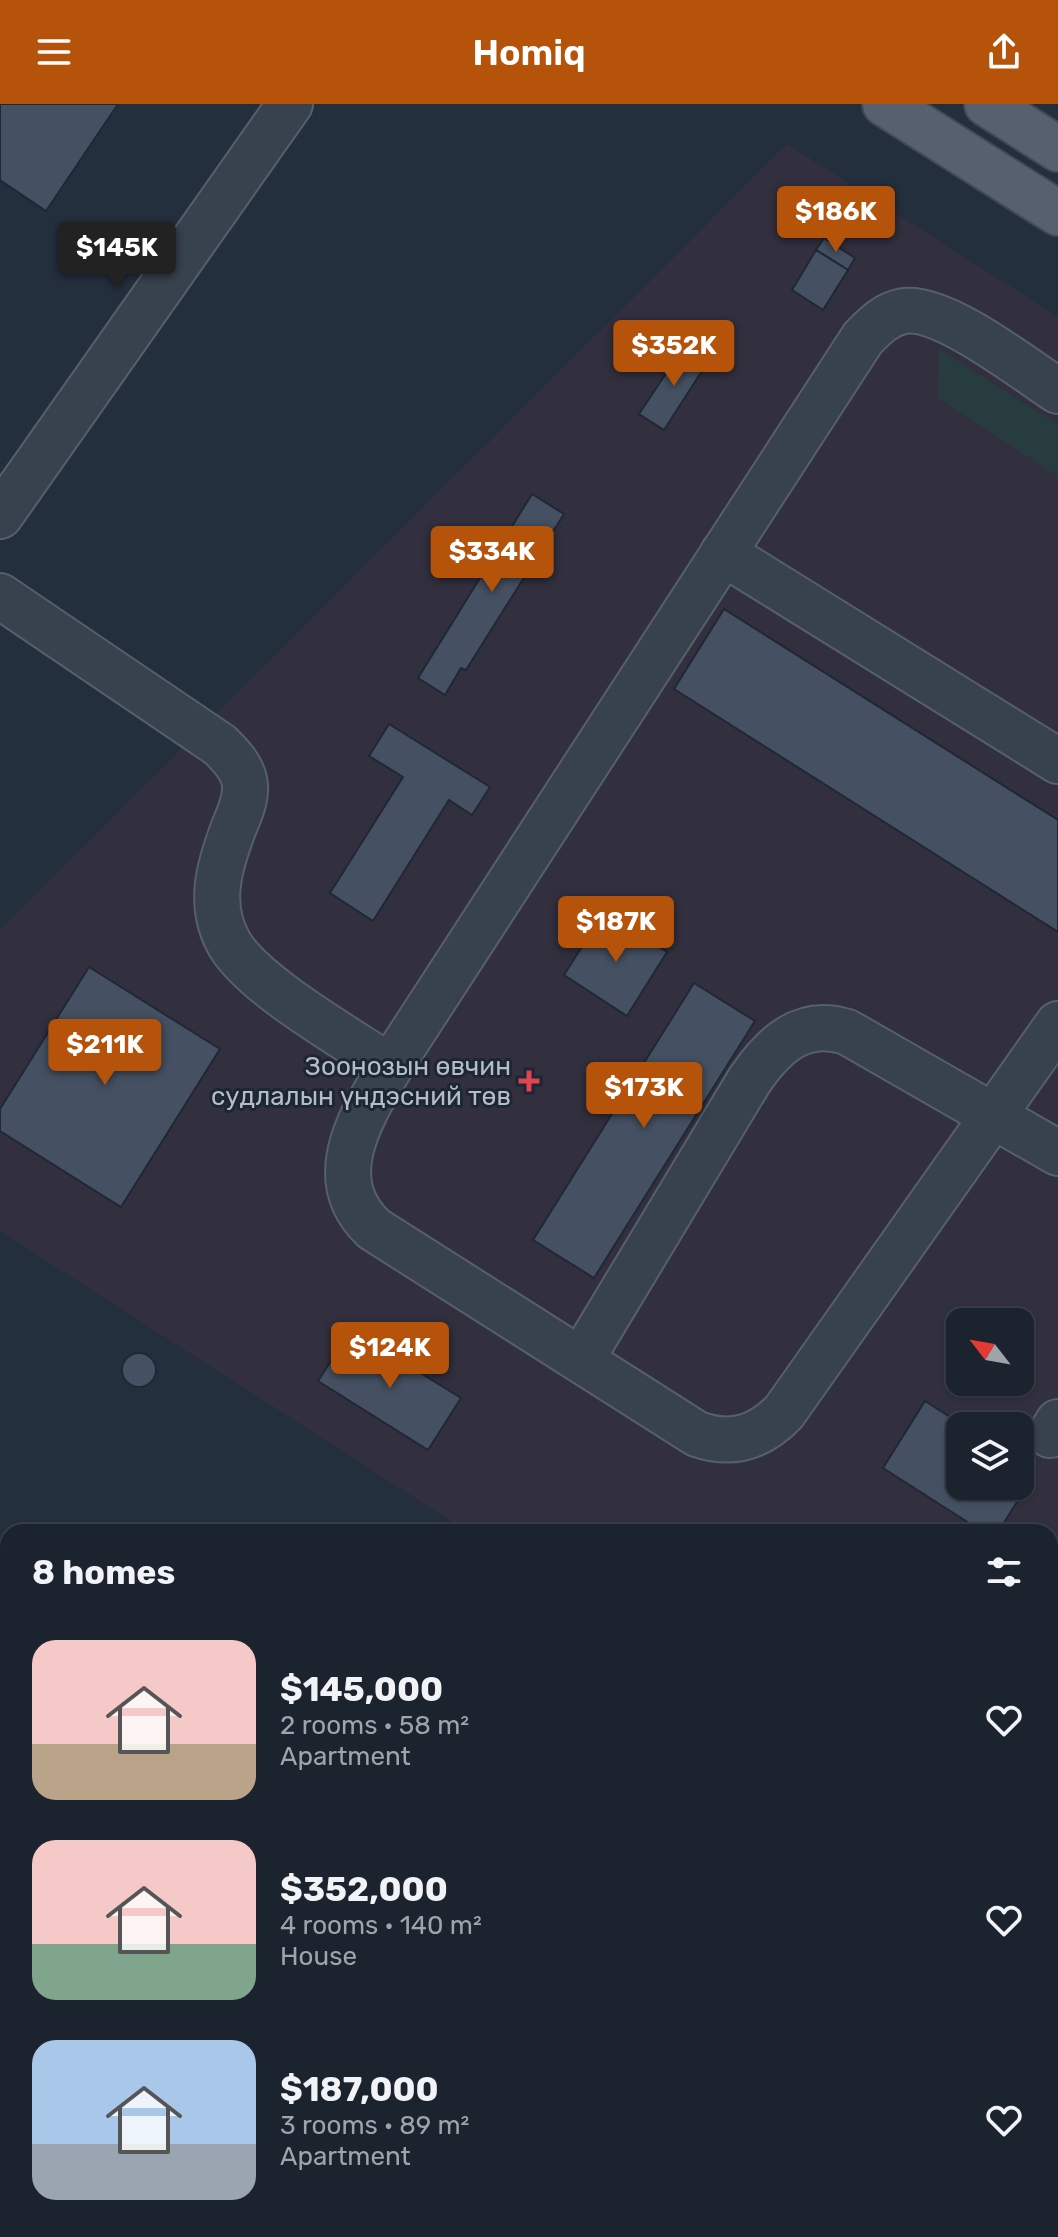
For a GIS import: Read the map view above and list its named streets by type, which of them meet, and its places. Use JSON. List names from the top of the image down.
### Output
{
  "places": {
    "health": ["Зоонозын өвчин судлалын үндэсний төв"]
  },
  "north": "top left",
  "page": {
    "header": "Homiq",
    "price": [
      "$186K",
      "$145K",
      "$352K",
      "$334K",
      "$187K",
      "$211K",
      "$173K",
      "$124K"
    ],
    "heading": "8 homes",
    "list": [
      {
        "name": "$145,000",
        "note": "2 rooms · 58 m² · Apartment"
      },
      {
        "name": "$352,000",
        "note": "4 rooms · 140 m² · House"
      },
      {
        "name": "$187,000",
        "note": "3 rooms · 89 m² · Apartment"
      }
    ]
  }
}
